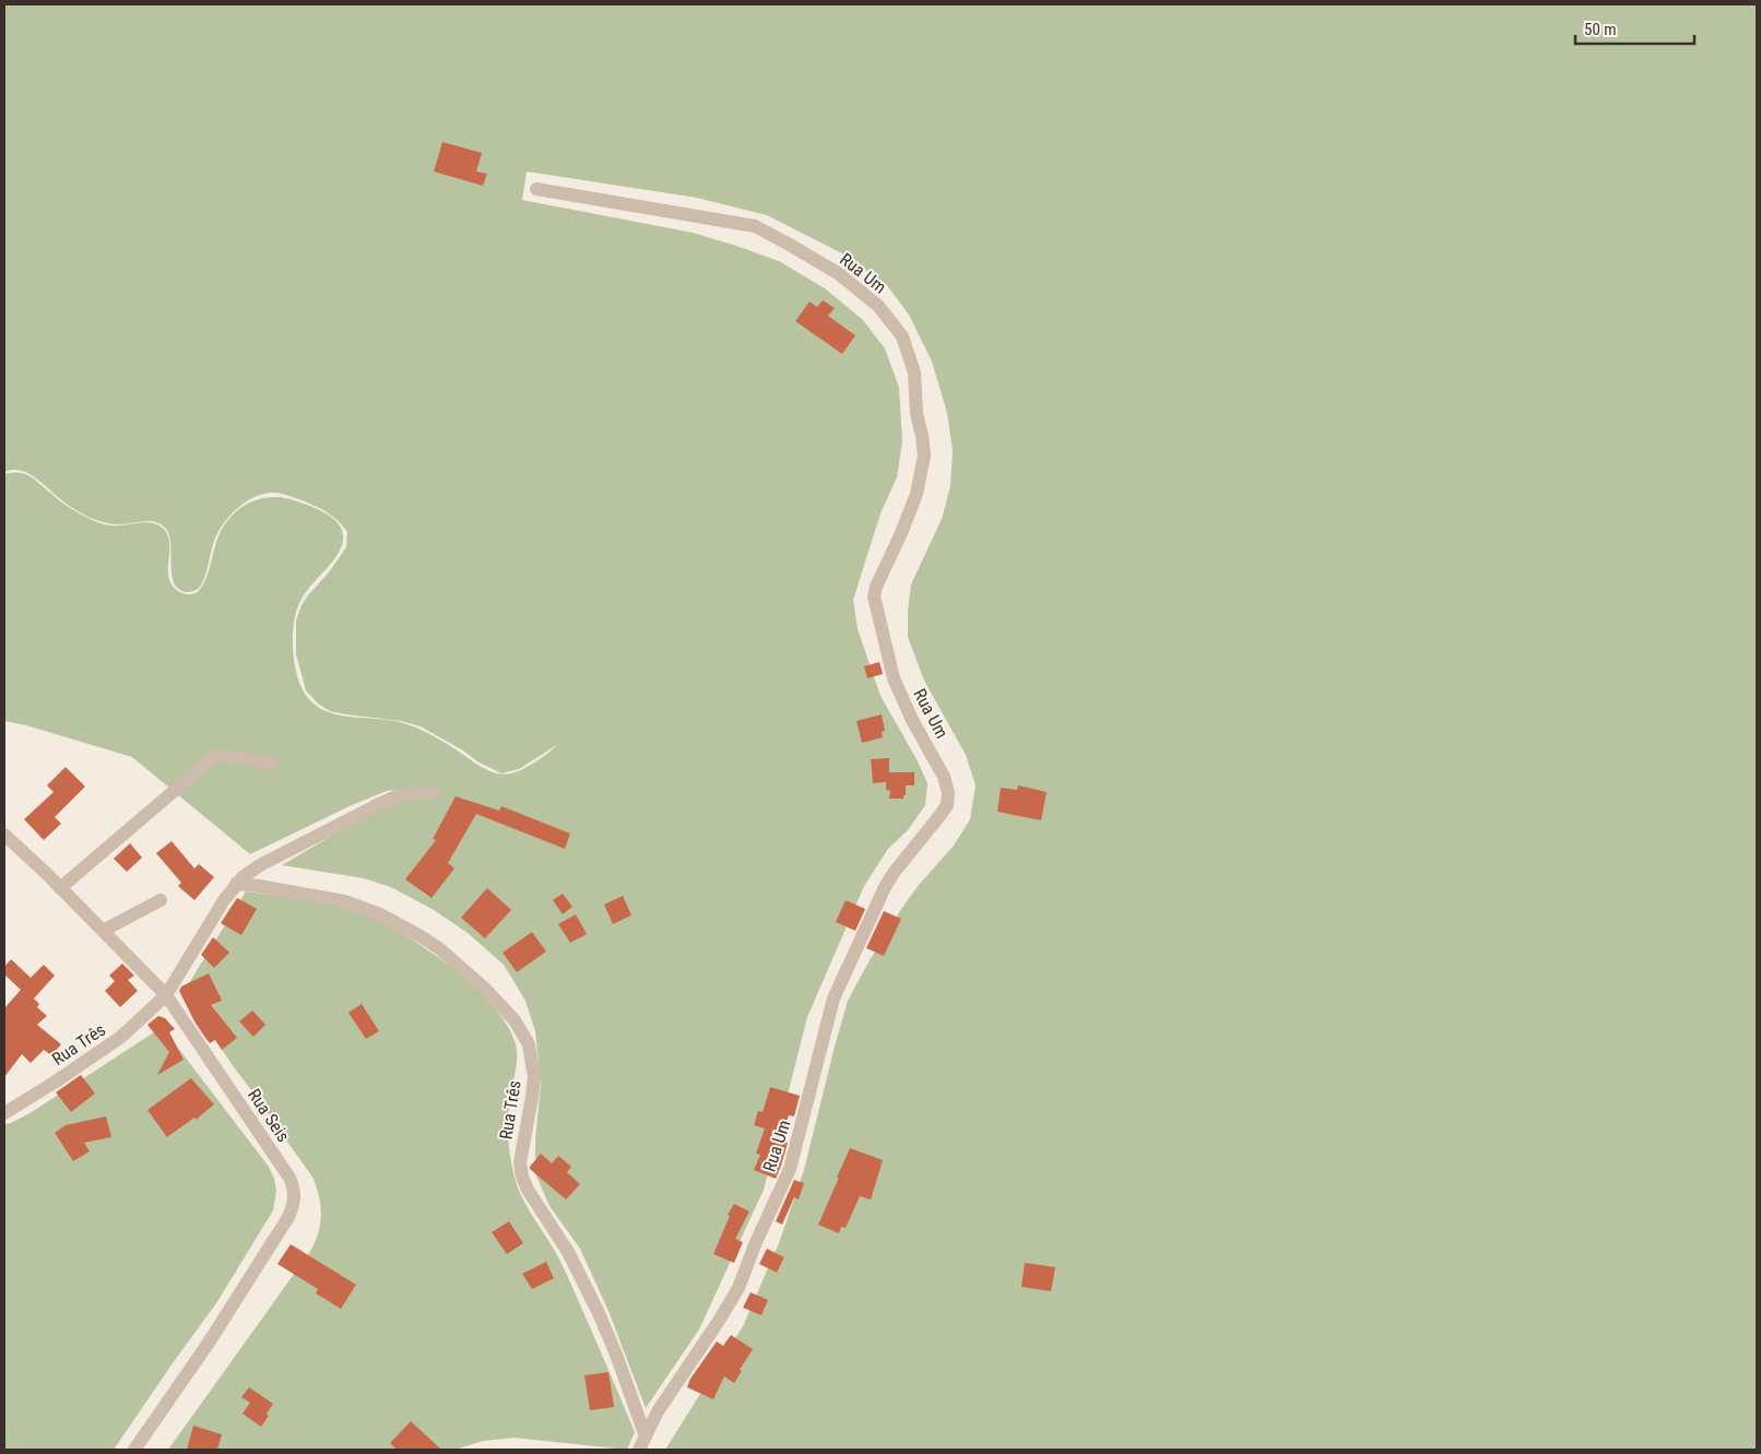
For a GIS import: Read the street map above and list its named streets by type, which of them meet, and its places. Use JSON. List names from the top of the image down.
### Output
{
  "streets": {
    "street": ["Rua Um", "Rua Três", "Rua Seis"]
  },
  "crossings": [
    ["Rua Um", "Rua Três"],
    ["Rua Três", "Rua Seis"]
  ],
  "scale_bar": "50 m"
}
